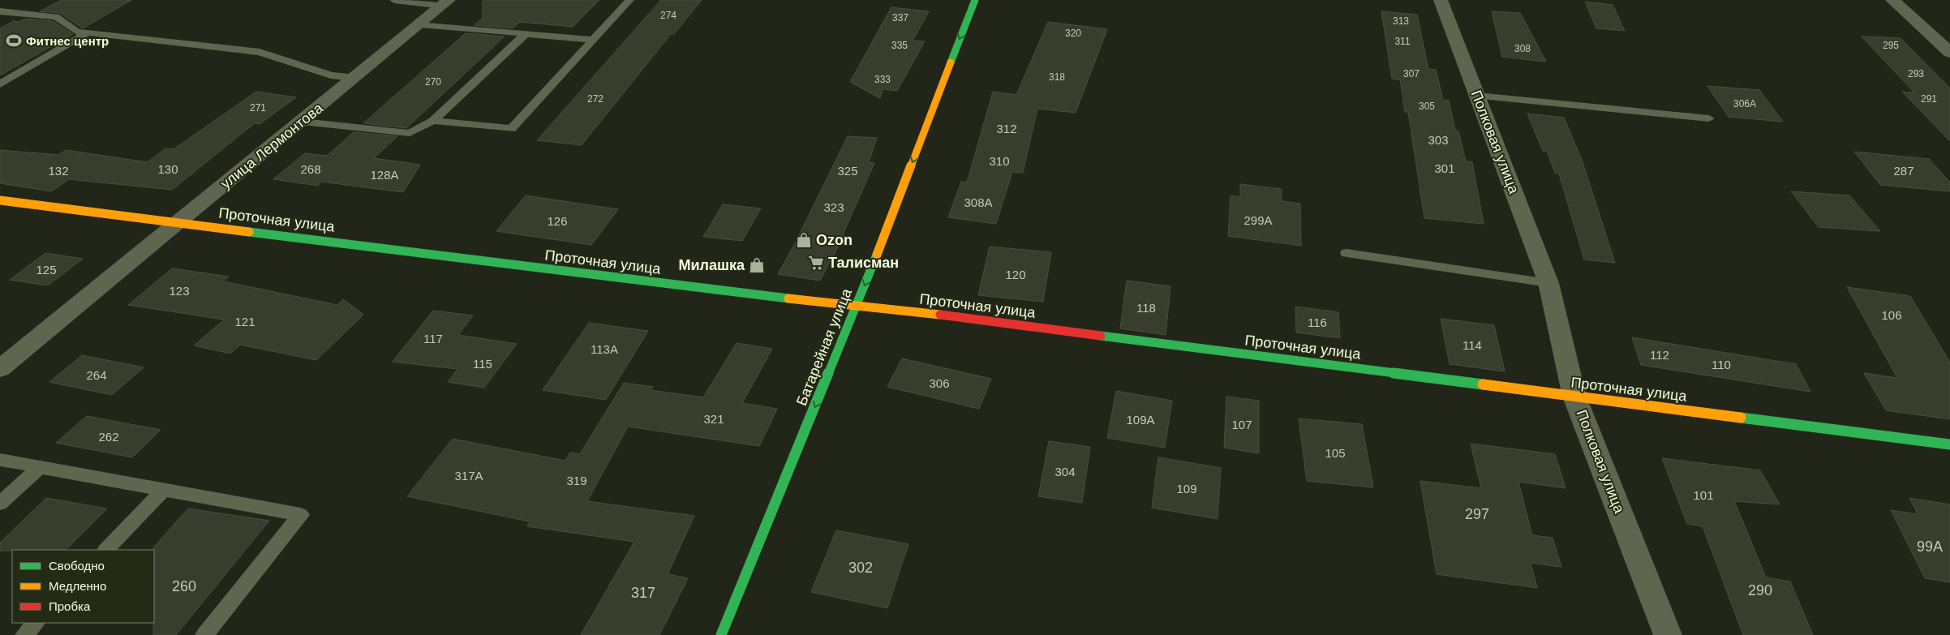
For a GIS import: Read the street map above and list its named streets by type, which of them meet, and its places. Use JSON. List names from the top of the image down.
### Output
{
  "streets": {
    "street": [
      "Полковая улица",
      "улица Лермонтова",
      "Проточная улица",
      "Батарейная улица"
    ]
  },
  "crossings": [
    ["Полковая улица", "Проточная улица"],
    ["улица Лермонтова", "Проточная улица"],
    ["Проточная улица", "Батарейная улица"]
  ],
  "one_way": ["Батарейная улица"],
  "places": {
    "sports": ["Фитнес центр"],
    "shop": ["Ozon", "Милашка"],
    "supermarket": ["Талисман"]
  },
  "house_numbers": [
    "274",
    "337",
    "313",
    "320",
    "311",
    "335",
    "295",
    "308",
    "307",
    "293",
    "318",
    "333",
    "270",
    "272",
    "291",
    "306А",
    "305",
    "271",
    "312",
    "303",
    "310",
    "301",
    "130",
    "268",
    "132",
    "325",
    "287",
    "128А",
    "308А",
    "323",
    "299А",
    "126",
    "125",
    "120",
    "123",
    "118",
    "106",
    "121",
    "116",
    "117",
    "114",
    "113А",
    "112",
    "115",
    "110",
    "264",
    "306",
    "321",
    "109А",
    "107",
    "262",
    "105",
    "304",
    "317А",
    "319",
    "109",
    "101",
    "297",
    "99А",
    "302",
    "260",
    "290",
    "317"
  ],
  "legend": ["Свободно", "Медленно", "Пробка"]
}
